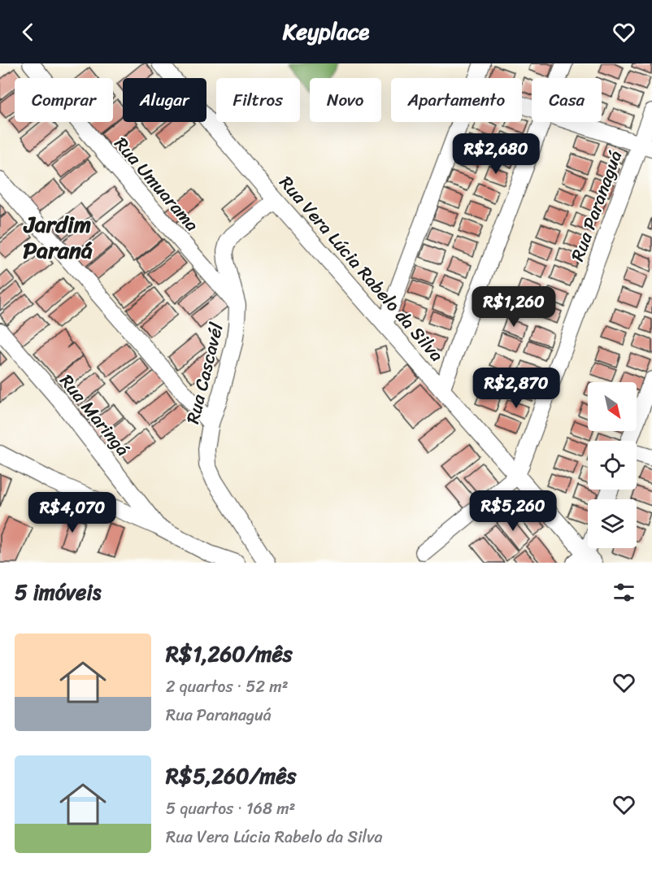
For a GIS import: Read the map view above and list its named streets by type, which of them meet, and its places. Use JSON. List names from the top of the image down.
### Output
{
  "streets": {
    "street": [
      "Rua Umuarama",
      "Rua Paranaguá",
      "Rua Vera Lúcia Rabelo da Silva",
      "Rua Cascavél",
      "Rua Maringá"
    ]
  },
  "crossings": [
    ["Rua Umuarama", "Rua Cascavél"],
    ["Rua Paranaguá", "Rua Vera Lúcia Rabelo da Silva"],
    ["Rua Vera Lúcia Rabelo da Silva", "Rua Cascavél"]
  ],
  "districts": ["Jardim Paraná"],
  "north": "bottom right",
  "page": {
    "header": "Keyplace",
    "chip": [
      "Comprar",
      "Alugar",
      "Filtros",
      "Novo",
      "Apartamento",
      "Casa"
    ],
    "price": [
      "R$2,680",
      "R$1,260",
      "R$2,870",
      "R$5,260",
      "R$4,070"
    ],
    "heading": "5 imóveis",
    "list": [
      {
        "name": "R$1,260/mês",
        "note": "2 quartos · 52 m² · Rua Paranaguá"
      },
      {
        "name": "R$5,260/mês",
        "note": "5 quartos · 168 m² · Rua Vera Lúcia Rabelo da Silva"
      }
    ]
  }
}
